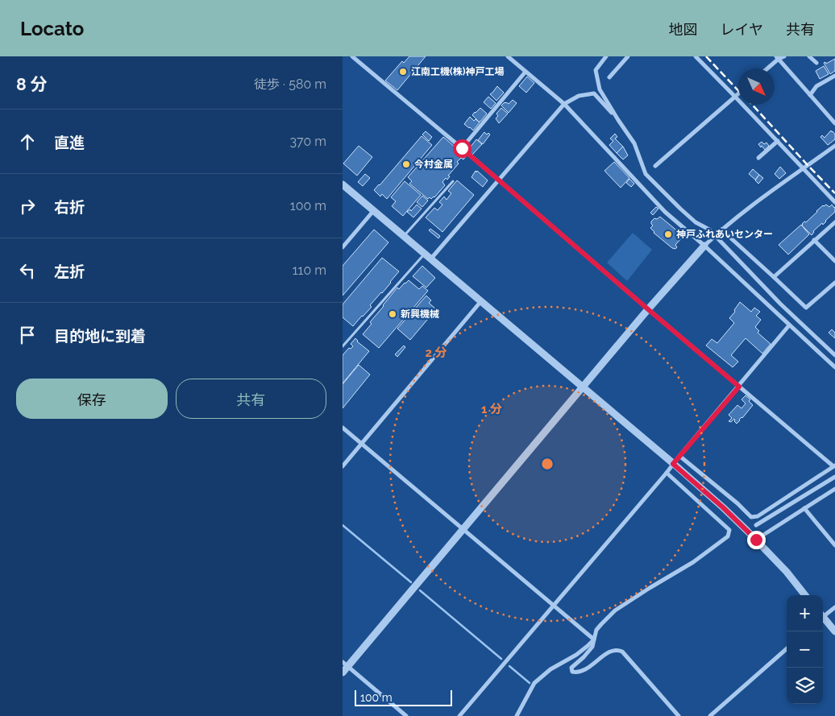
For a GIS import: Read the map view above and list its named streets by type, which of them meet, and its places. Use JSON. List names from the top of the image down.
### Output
{
  "places": [
    "江南工機(株)神戸工場",
    "今村金属",
    "神戸ふれあいセンター",
    "新興機械"
  ],
  "scale_bar": "100 m",
  "north": "bottom right",
  "page": {
    "header": "Locato",
    "nav": ["地図", "レイヤ", "共有"],
    "heading": ["8 分", "徒歩 · 580 m"],
    "list": [
      ["直進", "370 m"],
      ["右折", "100 m"],
      ["左折", "110 m"],
      "目的地に到着"
    ],
    "buttons": ["保存", "共有"],
    "map_buttons": ["+", "−"],
    "scale": "100 m"
  },
  "rings": ["2 分", "1 分"]
}
